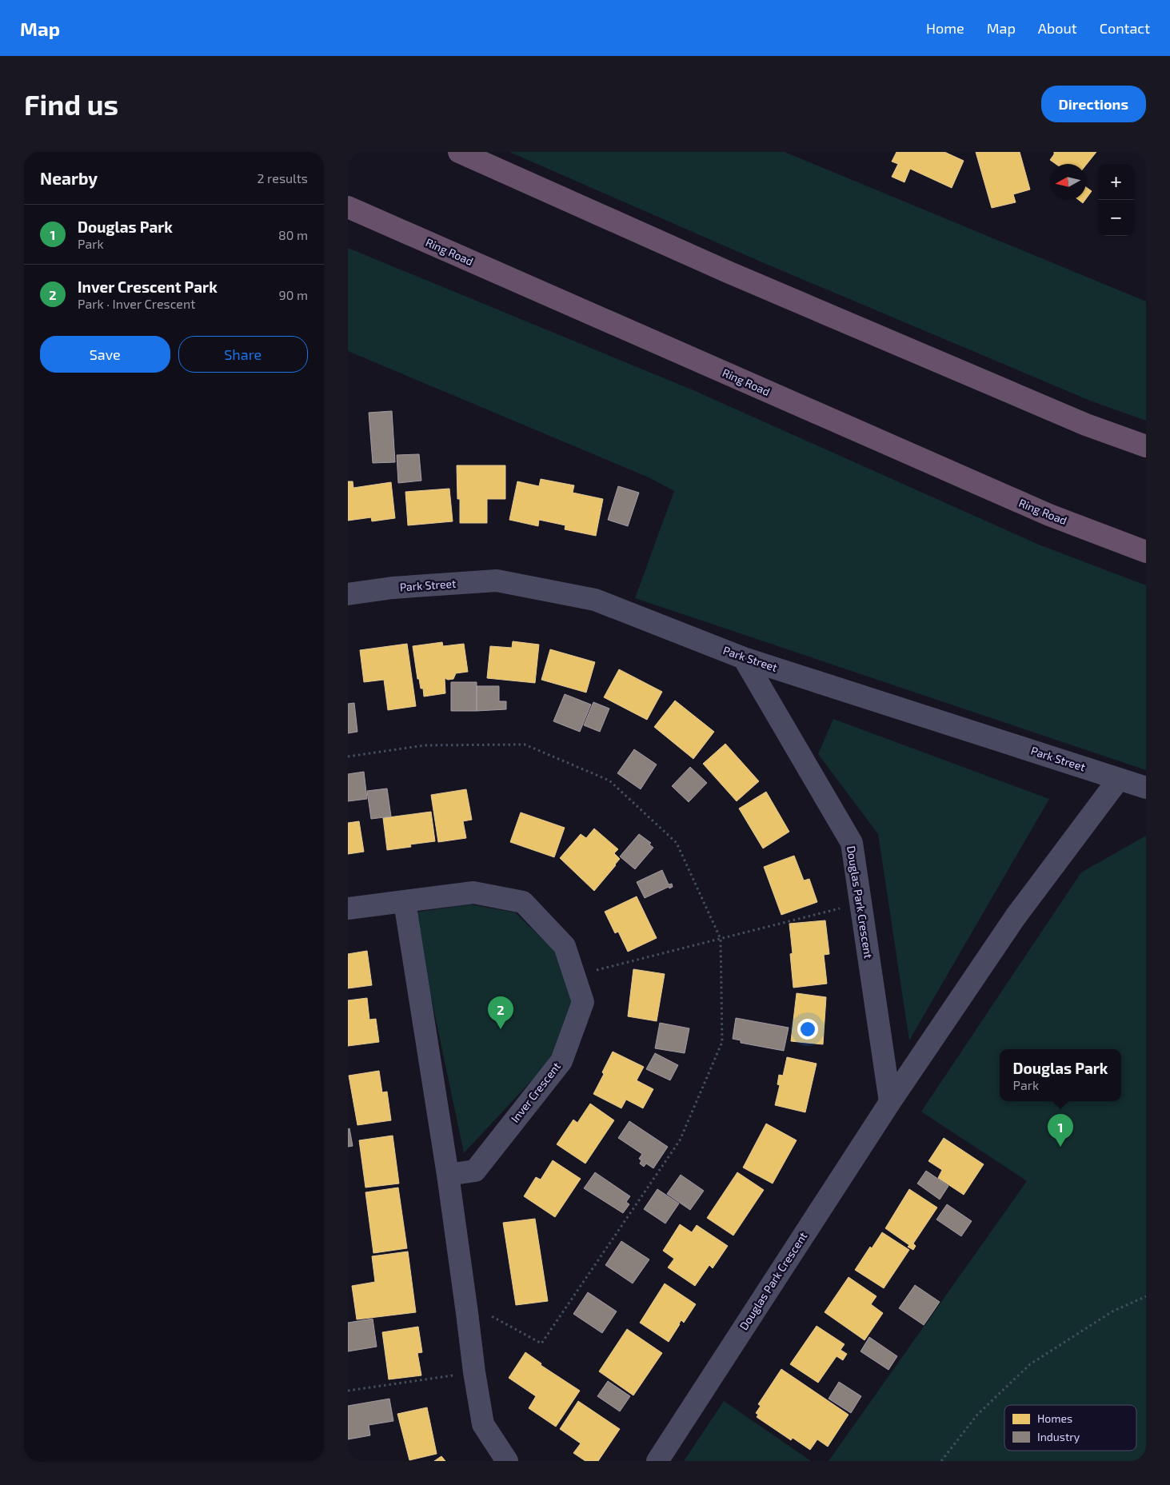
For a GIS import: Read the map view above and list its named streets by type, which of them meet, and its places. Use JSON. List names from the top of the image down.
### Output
{
  "streets": {
    "highway": ["Ring Road"],
    "street": ["Park Street", "Douglas Park Crescent", "Inver Crescent"]
  },
  "crossings": [
    ["Park Street", "Douglas Park Crescent"]
  ],
  "legend": ["Homes", "Industry"],
  "north": "left",
  "page": {
    "header": "Map",
    "nav": [
      "Home",
      "Map",
      "About",
      "Contact"
    ],
    "buttons": [
      "Directions",
      ["Save", "Share"]
    ],
    "title": "Find us",
    "heading": ["Nearby", "2 results"],
    "map_buttons": ["+", "−"],
    "list": [
      {
        "mark": "1",
        "name": "Douglas Park",
        "note": "Park",
        "value": "80 m"
      },
      {
        "mark": "2",
        "name": "Inver Crescent Park",
        "note": "Park · Inver Crescent",
        "value": "90 m"
      }
    ],
    "pins": ["2", "1"],
    "popup": ["Douglas Park", "Park"]
  }
}
